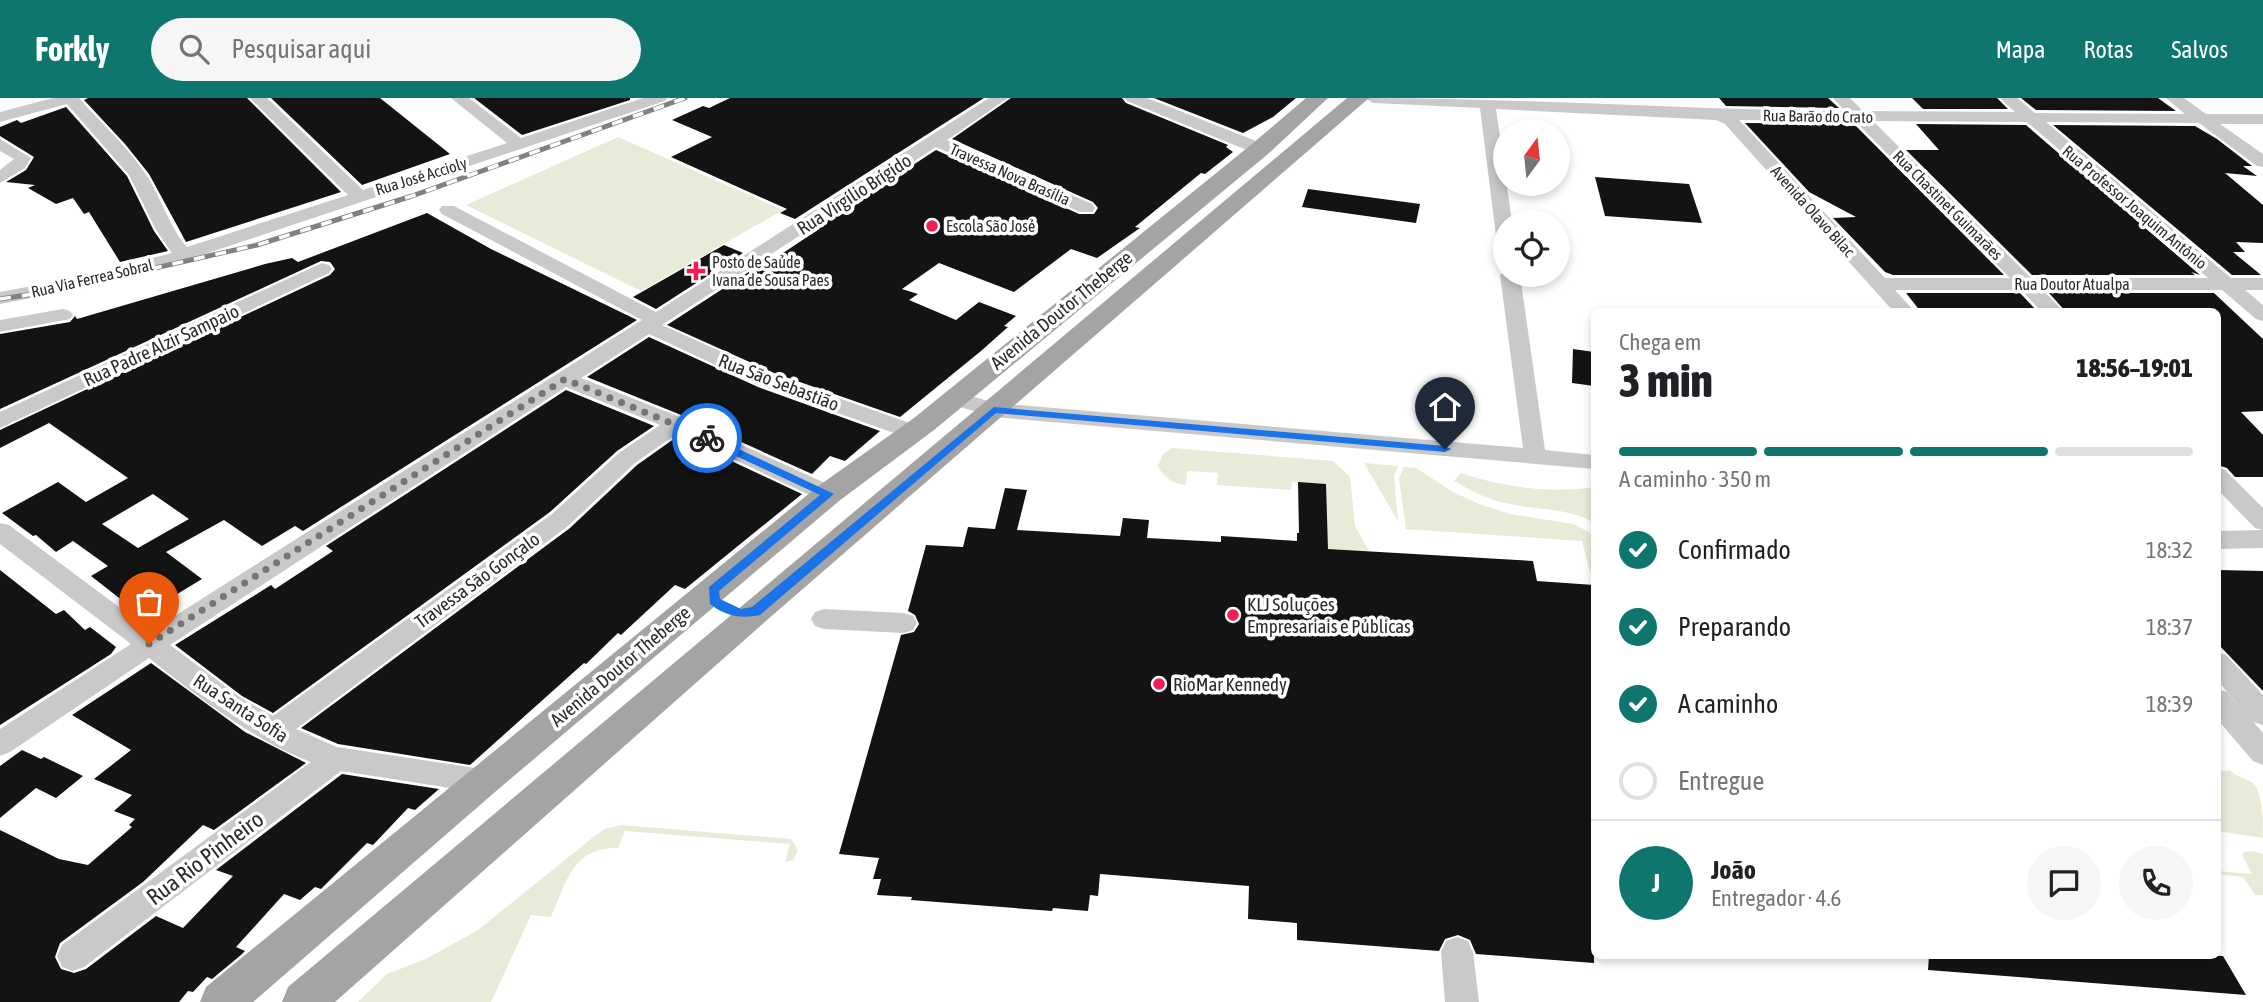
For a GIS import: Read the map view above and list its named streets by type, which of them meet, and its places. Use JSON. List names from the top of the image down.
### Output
{
  "streets": {
    "main road": ["Avenida Doutor Theberge"],
    "street": [
      "Rua Barão do Crato",
      "Travessa Nova Brasília",
      "Rua José Accioly",
      "Rua Virgílio Brígido",
      "Rua Chastinet Guimarães",
      "Rua Professor Joaquim Antônio",
      "Avenida Olavo Bilac",
      "Rua Via Ferrea Sobral",
      "Rua Doutor Atualpa",
      "Rua Padre Alzir Sampaio",
      "Rua São Sebastião",
      "Travessa São Gonçalo",
      "Rua Santa Sofia",
      "Rua Rio Pinheiro"
    ]
  },
  "crossings": [
    ["Rua Barão do Crato", "Rua Chastinet Guimarães"],
    ["Rua Barão do Crato", "Rua Professor Joaquim Antônio"],
    ["Rua Barão do Crato", "Avenida Olavo Bilac"],
    ["Travessa Nova Brasília", "Rua Virgílio Brígido"],
    ["Rua José Accioly", "Rua Via Ferrea Sobral"],
    ["Rua Virgílio Brígido", "Rua São Sebastião"],
    ["Rua Virgílio Brígido", "Rua Santa Sofia"],
    ["Rua Chastinet Guimarães", "Rua Doutor Atualpa"],
    ["Rua Professor Joaquim Antônio", "Rua Doutor Atualpa"],
    ["Avenida Olavo Bilac", "Rua Doutor Atualpa"],
    ["Avenida Doutor Theberge", "Rua São Sebastião"],
    ["Avenida Doutor Theberge", "Rua Santa Sofia"],
    ["Travessa São Gonçalo", "Rua Santa Sofia"],
    ["Rua Santa Sofia", "Rua Rio Pinheiro"]
  ],
  "places": {
    "other": ["Escola São José", "KLJ Soluções Empresariais e Públicas", "RioMar Kennedy"],
    "health": ["Posto de Saúde Ivana de Sousa Paes"]
  },
  "north": "top",
  "page": {
    "header": "Forkly",
    "search": "Pesquisar aqui",
    "nav": ["Mapa", "Rotas", "Salvos"],
    "heading": ["3 min", "Chega em", "18:56–19:01"],
    "panel": ["João", "Entregador · 4.6"],
    "bar": "A caminho · 350 m",
    "list": [
      ["Confirmado", "18:32"],
      ["Preparando", "18:37"],
      ["A caminho", "18:39"],
      "Entregue"
    ],
    "round": "J"
  }
}
